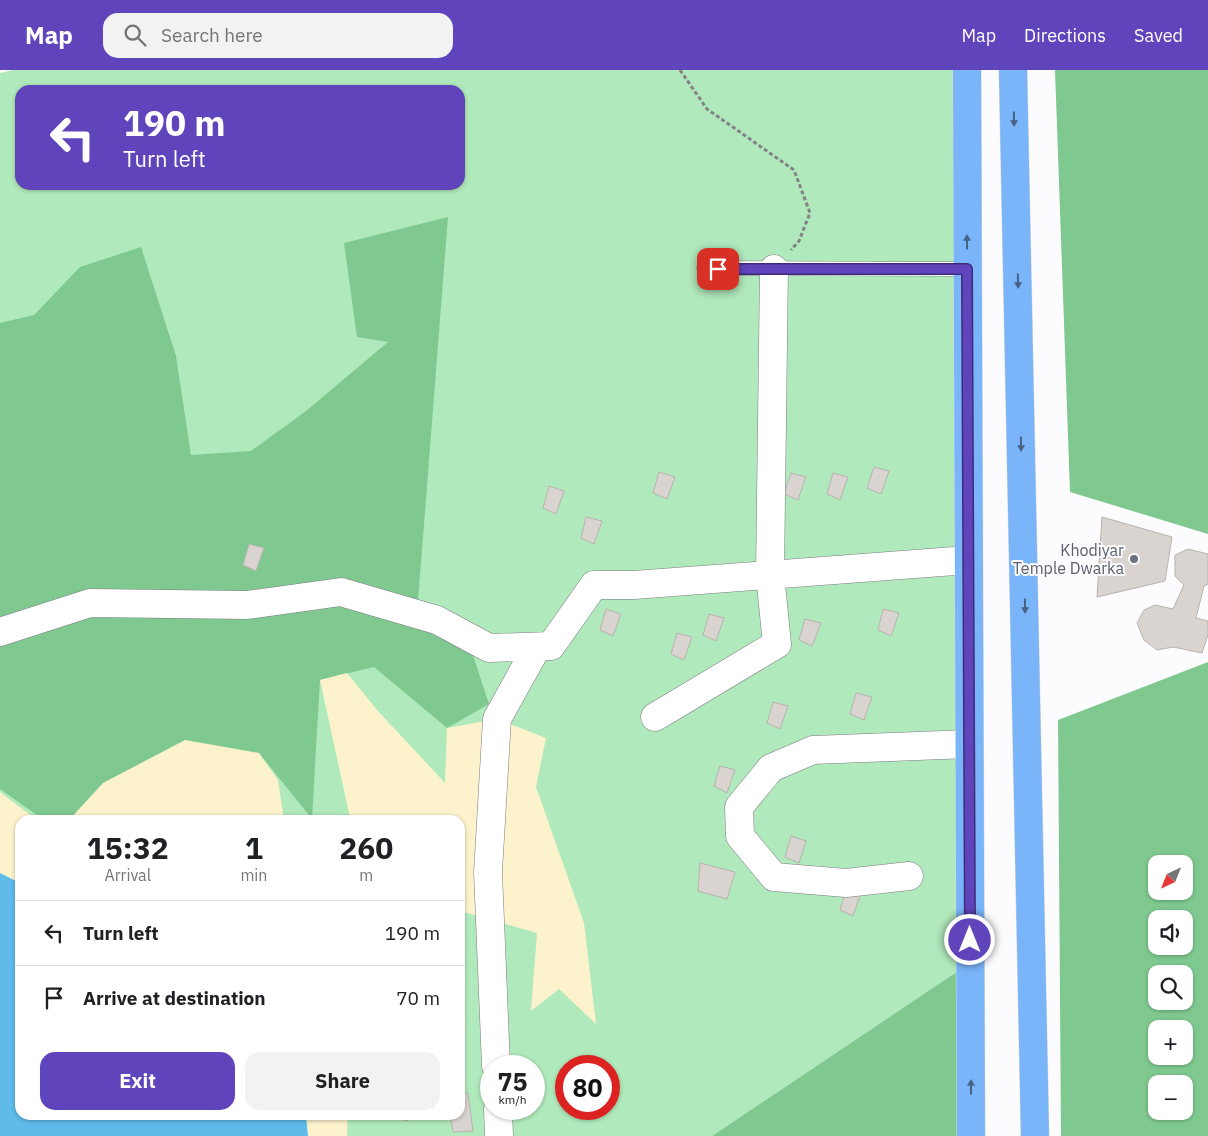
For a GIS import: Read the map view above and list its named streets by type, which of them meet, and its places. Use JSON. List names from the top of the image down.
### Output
{
  "places": ["Khodiyar Temple Dwarka"],
  "north": "bottom left",
  "page": {
    "header": "Map",
    "search": "Search here",
    "nav": ["Map", "Directions", "Saved"],
    "turn": ["190 m", "Turn left"],
    "eta": [
      "15:32",
      "Arrival",
      "1",
      "min",
      "260",
      "m"
    ],
    "map_buttons": ["+", "−"],
    "list": [
      {
        "name": "Turn left",
        "value": "190 m"
      },
      {
        "name": "Arrive at destination",
        "value": "70 m"
      }
    ],
    "buttons": ["Exit", "Share"],
    "speed": "75 km/h",
    "limit": "80"
  }
}
